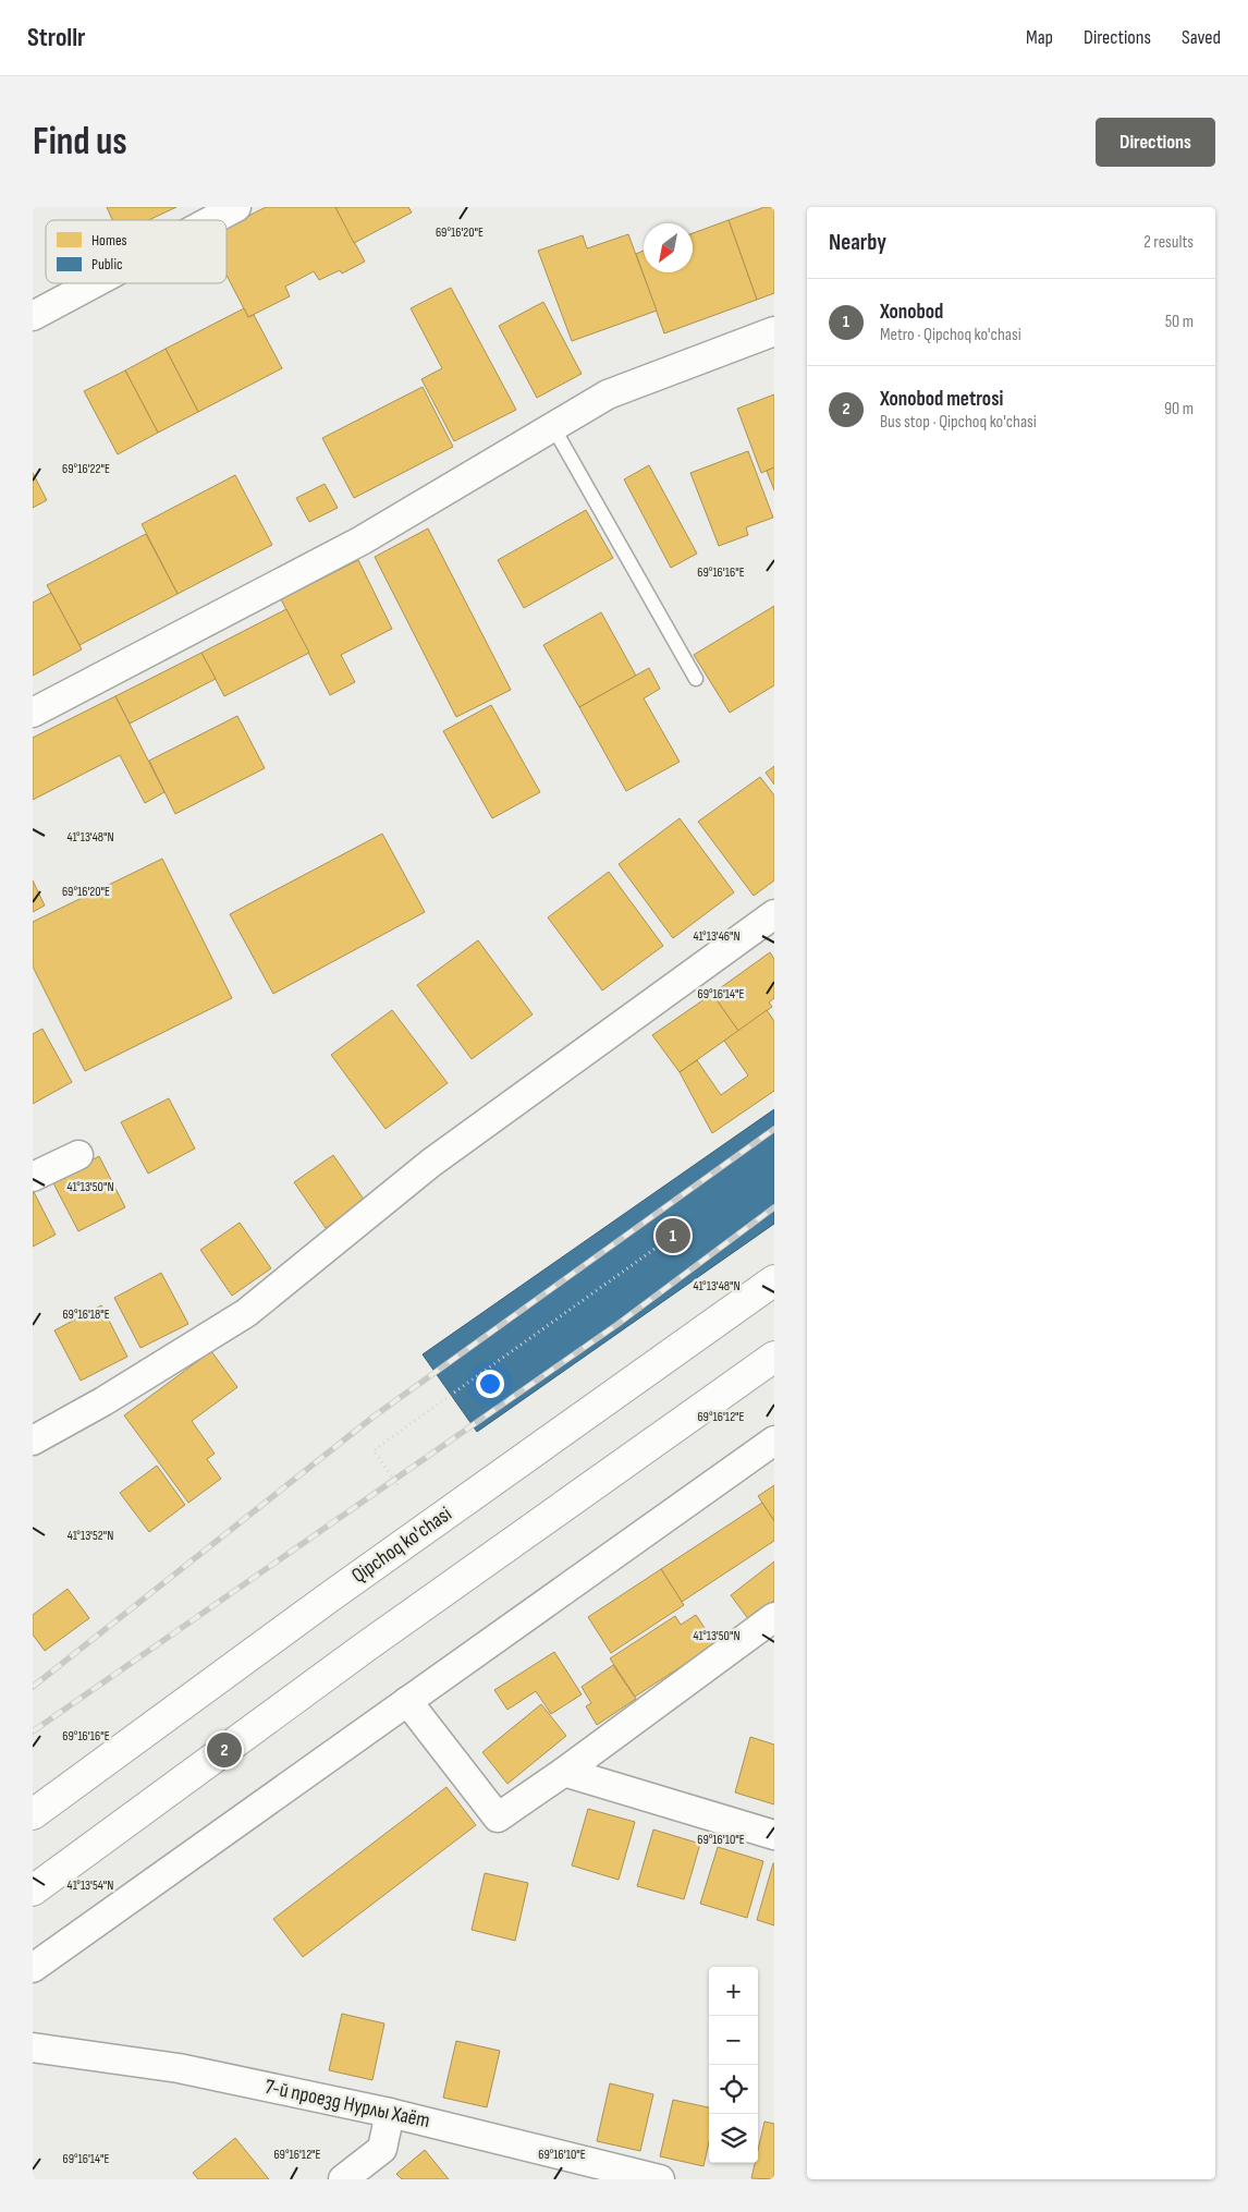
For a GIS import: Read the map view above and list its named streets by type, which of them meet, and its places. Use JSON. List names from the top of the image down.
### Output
{
  "streets": {
    "main road": ["Qipchoq ko'chasi"],
    "street": ["7-й проезд Нурлы Хаёт"]
  },
  "legend": ["Homes", "Public"],
  "north": "bottom left",
  "page": {
    "header": "Strollr",
    "nav": ["Map", "Directions", "Saved"],
    "buttons": "Directions",
    "title": "Find us",
    "heading": ["Nearby", "2 results"],
    "list": [
      {
        "mark": "1",
        "name": "Xonobod",
        "note": "Metro · Qipchoq ko'chasi",
        "value": "50 m"
      },
      {
        "mark": "2",
        "name": "Xonobod metrosi",
        "note": "Bus stop · Qipchoq ko'chasi",
        "value": "90 m"
      }
    ],
    "pins": ["1", "2"],
    "map_buttons": ["+", "−"]
  },
  "coordinates": [
    "69°16'20\"E",
    "69°16'22\"E",
    "69°16'16\"E",
    "41°13'48\"N",
    "41°13'46\"N",
    "69°16'14\"E",
    "41°13'50\"N",
    "69°16'18\"E",
    "69°16'12\"E",
    "41°13'52\"N",
    "69°16'10\"E",
    "41°13'54\"N"
  ]
}
